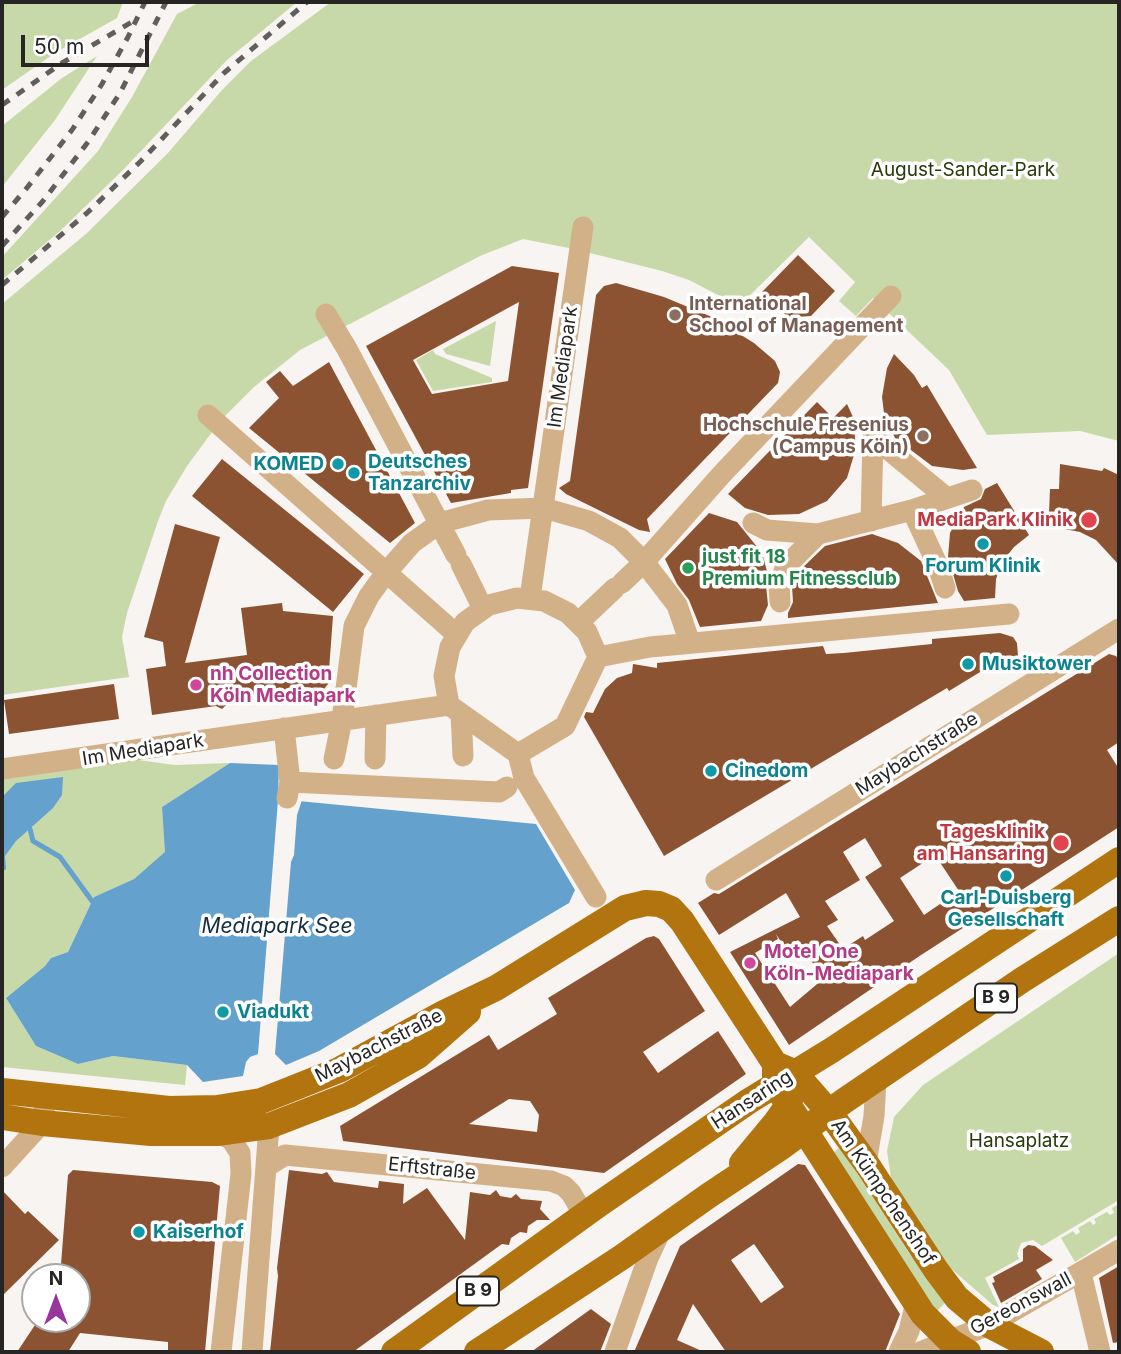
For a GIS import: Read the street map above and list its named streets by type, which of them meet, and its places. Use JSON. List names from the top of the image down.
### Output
{
  "streets": {
    "main road": [
      "Maybachstraße",
      "B 9",
      "Hansaring",
      "Am Kümpchenshof"
    ],
    "street": ["Im Mediapark", "Erftstraße", "Gereonswall"]
  },
  "crossings": [
    ["Maybachstraße", "Am Kümpchenshof"],
    ["B 9", "Hansaring"],
    ["B 9", "Am Kümpchenshof"],
    ["Hansaring", "Erftstraße"],
    ["Hansaring", "Am Kümpchenshof"],
    ["Am Kümpchenshof", "Gereonswall"]
  ],
  "water": ["Mediapark See"],
  "parks": ["August-Sander-Park", "Hansaplatz"],
  "places": [
    "International School of Management",
    "Hochschule Fresenius (Campus Köln)",
    "KOMED",
    "Deutsches Tanzarchiv",
    "MediaPark Klinik",
    "Forum Klinik",
    "just fit 18 Premium Fitnessclub",
    "Musiktower",
    "nh Collection Köln Mediapark",
    "Cinedom",
    "Tagesklinik am Hansaring",
    "Carl-Duisberg Gesellschaft",
    "Motel One Köln-Mediapark",
    "Viadukt",
    "Kaiserhof"
  ],
  "scale_bar": "50 m",
  "north": "top"
}
